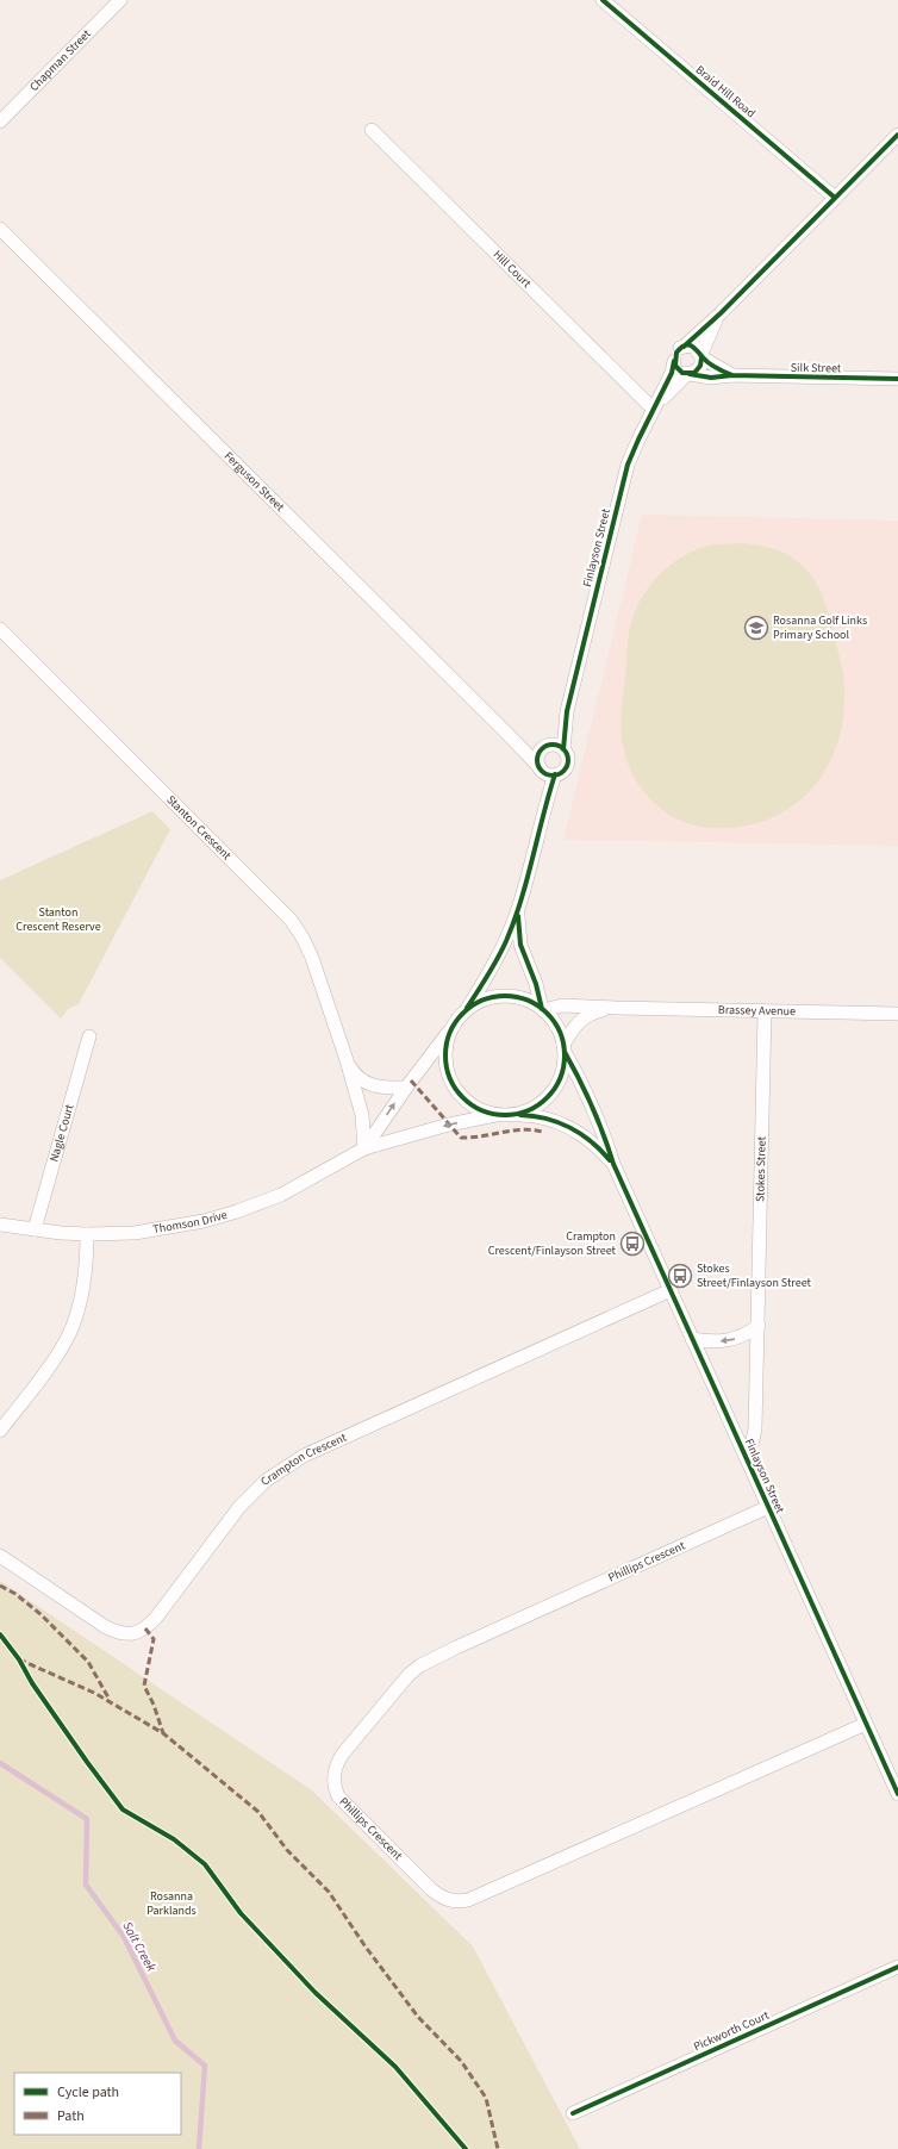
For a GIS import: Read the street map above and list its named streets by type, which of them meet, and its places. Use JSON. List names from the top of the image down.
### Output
{
  "streets": {
    "street": [
      "Chapman Street",
      "Braid Hill Road",
      "Hill Court",
      "Silk Street",
      "Ferguson Street",
      "Finlayson Street",
      "Stanton Crescent",
      "Brassey Avenue",
      "Nagle Court",
      "Stokes Street",
      "Thomson Drive",
      "Crampton Crescent",
      "Phillips Crescent",
      "Pickworth Court"
    ]
  },
  "crossings": [
    ["Hill Court", "Finlayson Street"],
    ["Silk Street", "Finlayson Street"],
    ["Ferguson Street", "Finlayson Street"],
    ["Finlayson Street", "Brassey Avenue"],
    ["Finlayson Street", "Stokes Street"],
    ["Finlayson Street", "Thomson Drive"],
    ["Finlayson Street", "Crampton Crescent"],
    ["Finlayson Street", "Phillips Crescent"],
    ["Stanton Crescent", "Thomson Drive"],
    ["Brassey Avenue", "Stokes Street"],
    ["Brassey Avenue", "Thomson Drive"],
    ["Nagle Court", "Thomson Drive"]
  ],
  "water": ["Salt Creek"],
  "parks": ["Stanton Crescent Reserve", "Rosanna Parklands"],
  "places": {
    "school or university": ["Rosanna Golf Links Primary School"],
    "bus stop": ["Crampton Crescent/Finlayson Street", "Stokes Street/Finlayson Street"]
  },
  "legend": ["Cycle path", "Path"]
}
